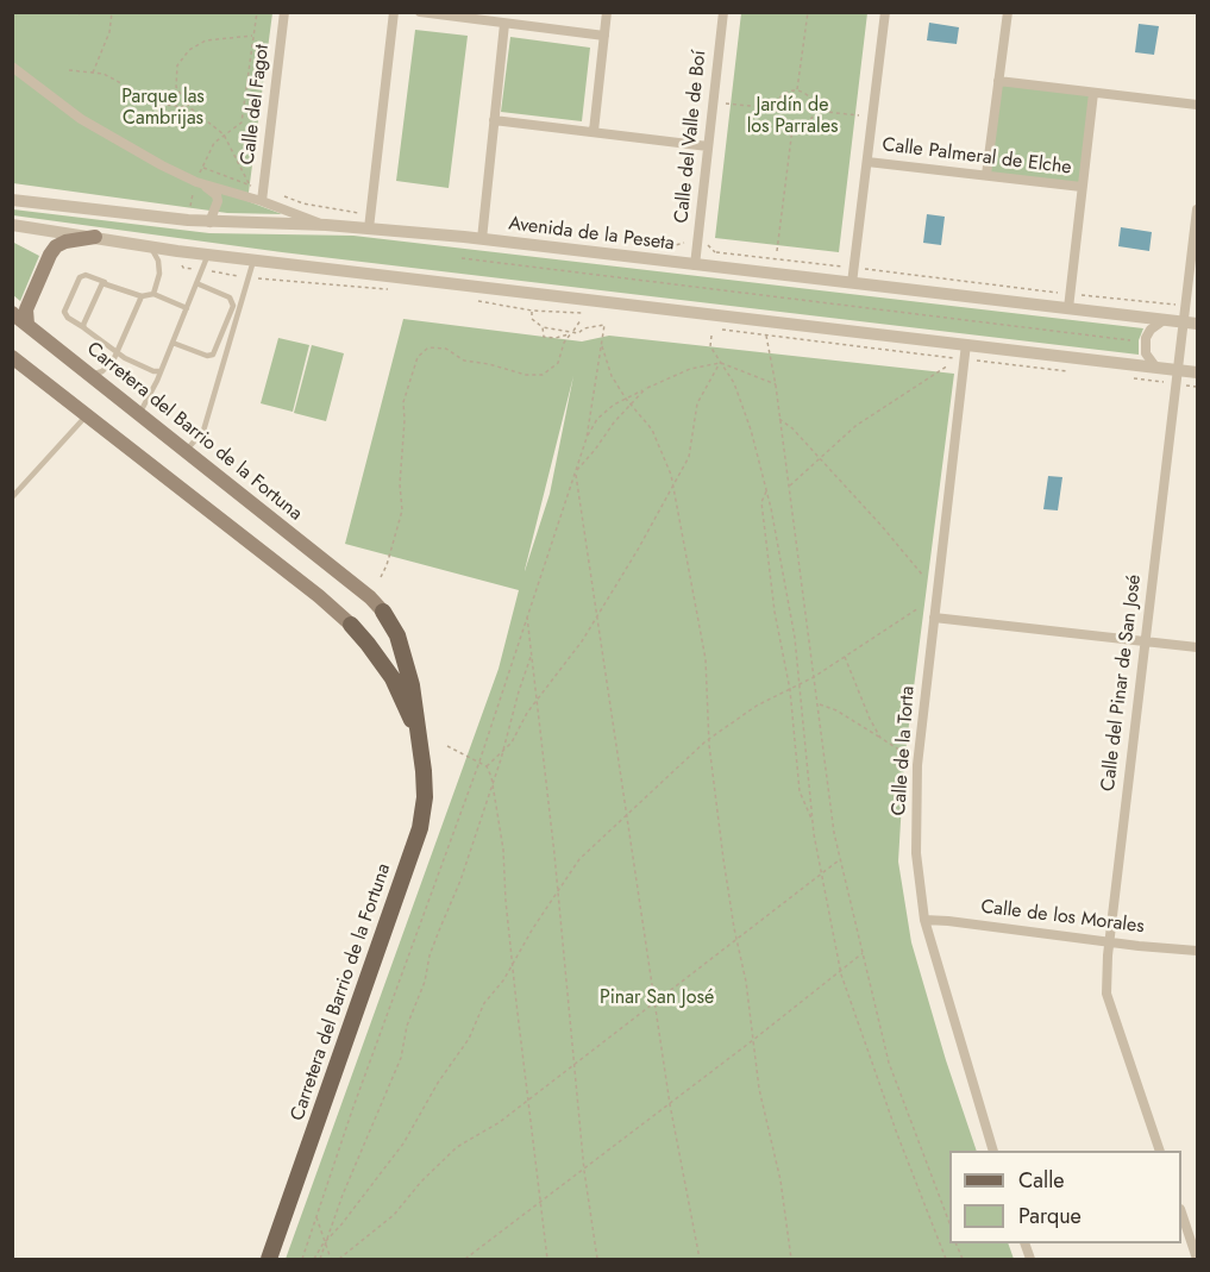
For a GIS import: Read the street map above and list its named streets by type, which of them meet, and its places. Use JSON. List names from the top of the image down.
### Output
{
  "streets": {
    "main road": ["Carretera del Barrio de la Fortuna"],
    "street": [
      "Calle del Fagot",
      "Calle del Valle de Boí",
      "Calle Palmeral de Elche",
      "Avenida de la Peseta",
      "Calle del Pinar de San José",
      "Calle de la Torta",
      "Calle de los Morales"
    ]
  },
  "crossings": [
    ["Calle del Valle de Boí", "Avenida de la Peseta"],
    ["Avenida de la Peseta", "Calle del Pinar de San José"],
    ["Calle del Pinar de San José", "Calle de los Morales"],
    ["Calle de la Torta", "Calle de los Morales"]
  ],
  "parks": ["Parque las Cambrijas", "Jardín de los Parrales", "Pinar San José"],
  "legend": ["Calle", "Parque"]
}
